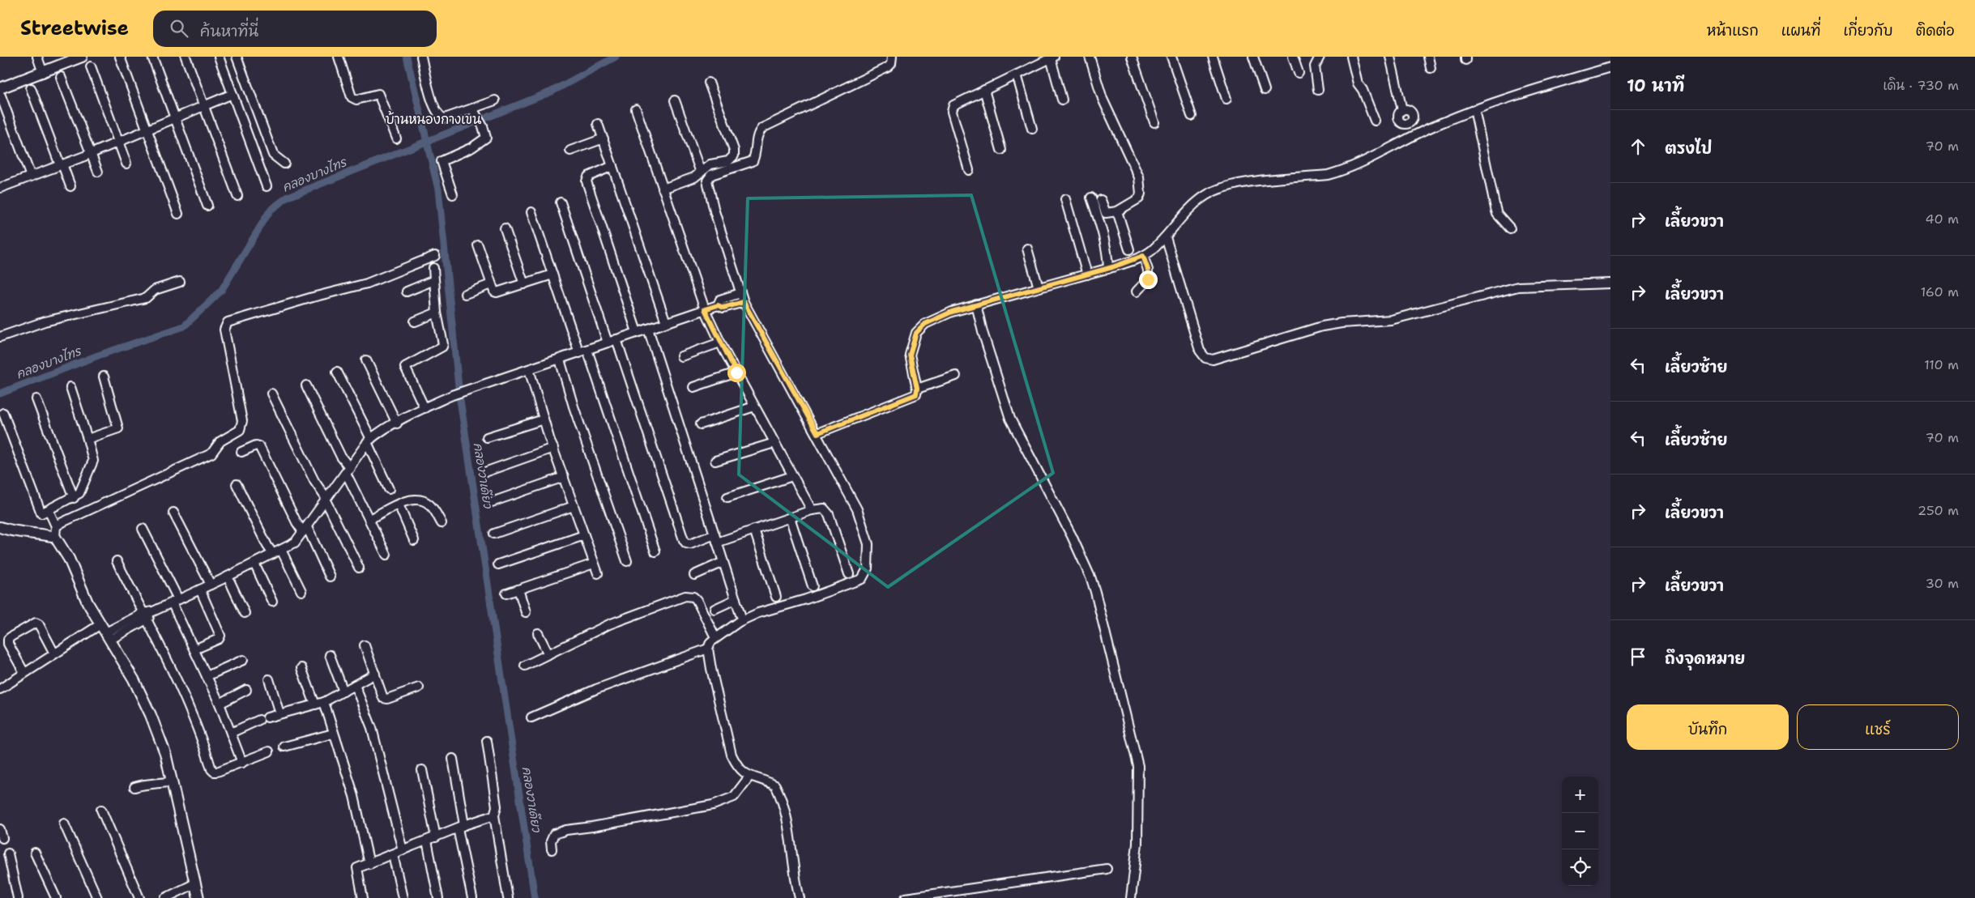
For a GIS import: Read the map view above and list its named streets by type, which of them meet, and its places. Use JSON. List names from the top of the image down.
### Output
{
  "districts": ["บ้านหนองกางเขน"],
  "water": ["คลองบางไทร", "คลองวาเดียว"],
  "page": {
    "header": "Streetwise",
    "search": "ค้นหาที่นี่",
    "nav": [
      "หน้าแรก",
      "แผนที่",
      "เกี่ยวกับ",
      "ติดต่อ"
    ],
    "heading": ["10 นาที", "เดิน · 730 m"],
    "list": [
      ["ตรงไป", "70 m"],
      ["เลี้ยวขวา", "40 m"],
      ["เลี้ยวขวา", "160 m"],
      ["เลี้ยวซ้าย", "110 m"],
      ["เลี้ยวซ้าย", "70 m"],
      ["เลี้ยวขวา", "250 m"],
      ["เลี้ยวขวา", "30 m"],
      "ถึงจุดหมาย"
    ],
    "buttons": ["บันทึก", "แชร์"],
    "map_buttons": ["+", "−"]
  }
}
